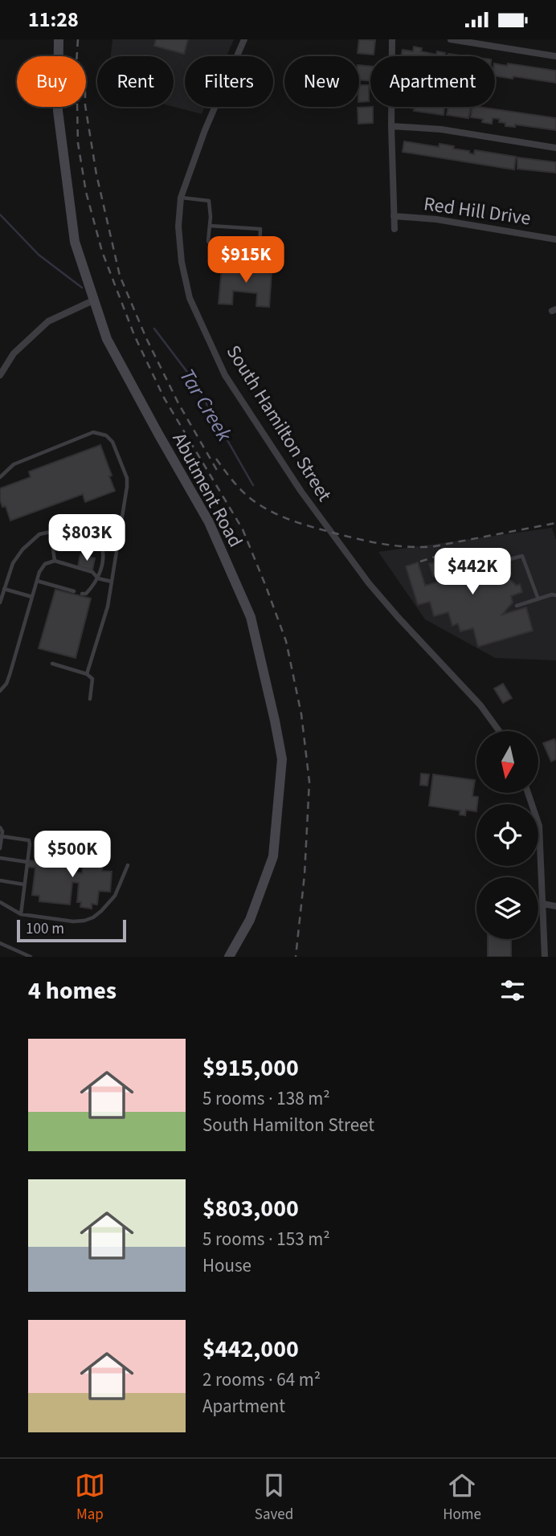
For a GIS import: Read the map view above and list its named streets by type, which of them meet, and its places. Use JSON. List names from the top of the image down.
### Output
{
  "streets": {
    "main road": ["Abutment Road"],
    "street": ["Red Hill Drive", "South Hamilton Street"]
  },
  "water": ["Tar Creek"],
  "scale_bar": "100 m",
  "north": "bottom",
  "page": {
    "status": "11:28",
    "chip": [
      "Buy",
      "Rent",
      "Filters",
      "New",
      "Apartment"
    ],
    "price": [
      "$915K",
      "$803K",
      "$442K",
      "$500K"
    ],
    "scale": "100 m",
    "heading": "4 homes",
    "list": [
      {
        "name": "$915,000",
        "note": "5 rooms · 138 m² · South Hamilton Street"
      },
      {
        "name": "$803,000",
        "note": "5 rooms · 153 m² · House"
      },
      {
        "name": "$442,000",
        "note": "2 rooms · 64 m² · Apartment"
      }
    ],
    "tabs": ["Map", "Saved", "Home"]
  }
}
